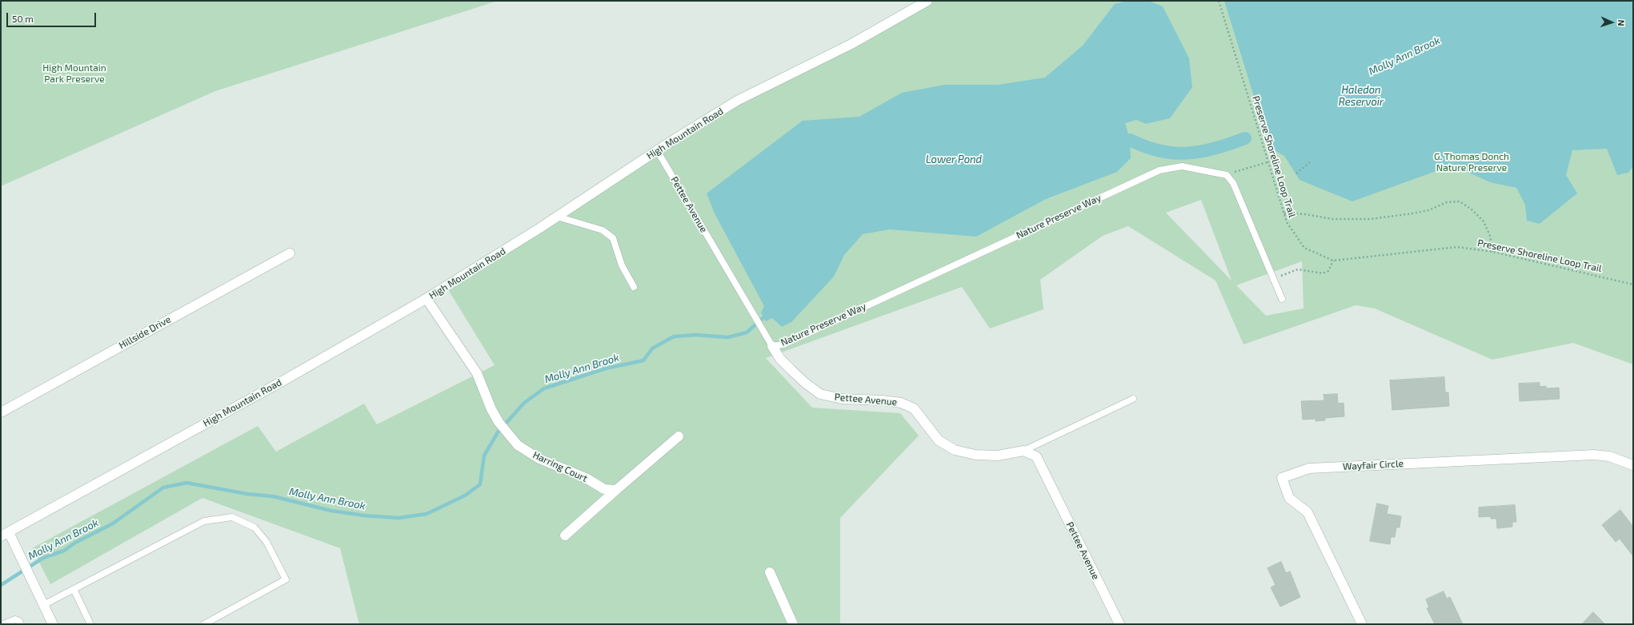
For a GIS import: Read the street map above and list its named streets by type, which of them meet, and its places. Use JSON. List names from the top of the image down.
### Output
{
  "streets": {
    "street": [
      "High Mountain Road",
      "Pettee Avenue",
      "Hillside Drive",
      "Wayfair Circle",
      "Harring Court"
    ],
    "lane": ["Nature Preserve Way"],
    "path": ["Preserve Shoreline Loop Trail"]
  },
  "crossings": [
    ["High Mountain Road", "Pettee Avenue"],
    ["High Mountain Road", "Harring Court"],
    ["Pettee Avenue", "Nature Preserve Way"]
  ],
  "water": ["Molly Ann Brook", "Haledon Reservoir", "Lower Pond"],
  "parks": ["High Mountain Park Preserve", "G. Thomas Donch Nature Preserve"],
  "scale_bar": "50 m",
  "north": "right"
}
